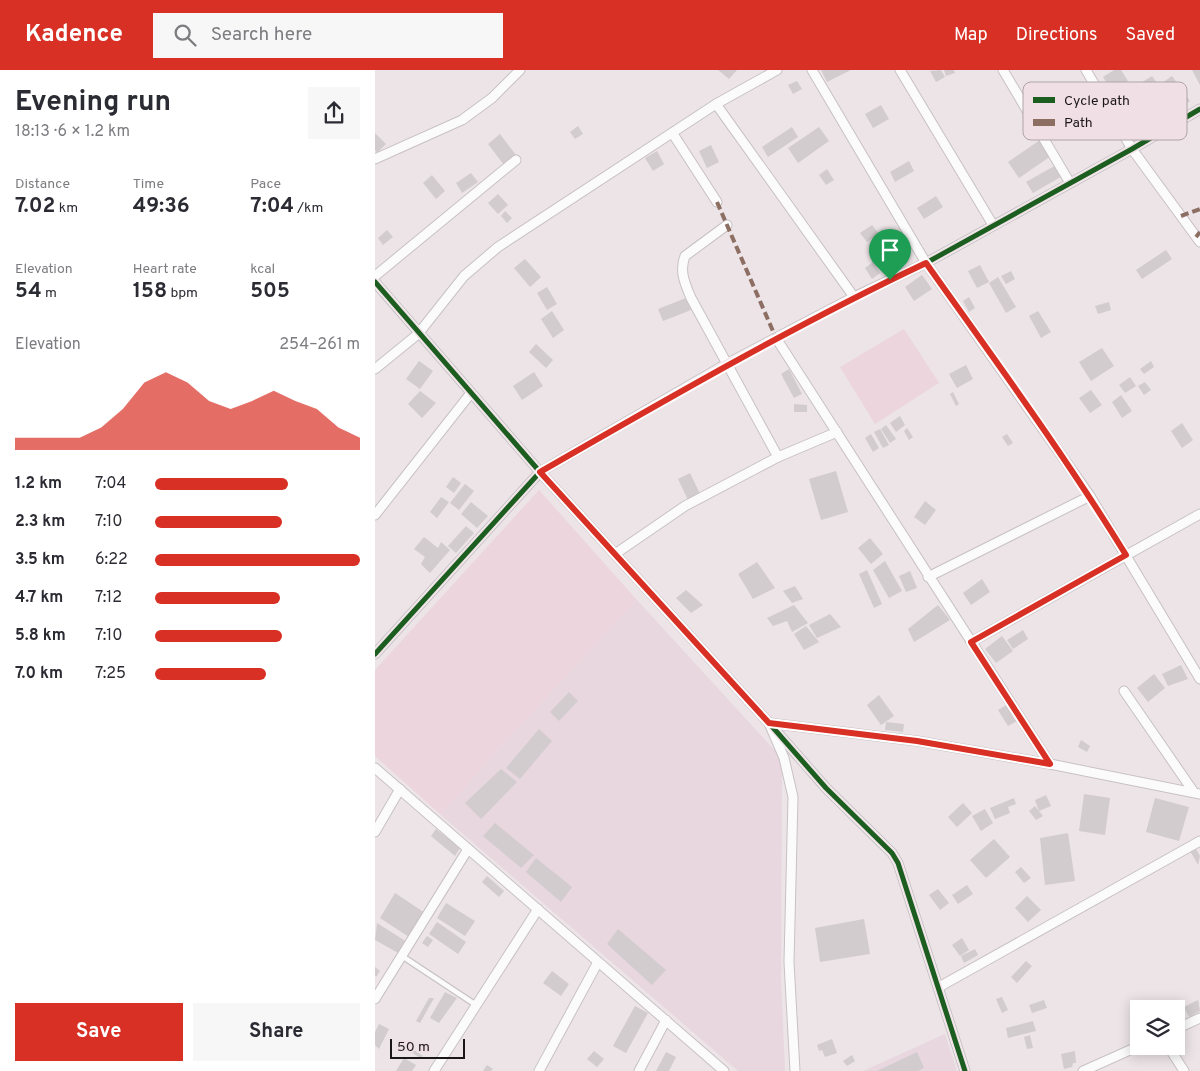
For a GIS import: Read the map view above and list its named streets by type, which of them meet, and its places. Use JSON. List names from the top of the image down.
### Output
{
  "legend": ["Cycle path", "Path"],
  "scale_bar": "50 m",
  "page": {
    "header": "Kadence",
    "search": "Search here",
    "nav": ["Map", "Directions", "Saved"],
    "heading": ["Evening run", "18:13 · 6 × 1.2 km"],
    "stats": [
      ["Distance", "7.02 km"],
      ["Time", "49:36"],
      ["Pace", "7:04 /km"],
      ["Elevation", "54 m"],
      ["Heart rate", "158 bpm"],
      ["kcal", "505"]
    ],
    "chart": ["Elevation", "254–261 m"],
    "list": [
      {
        "name": "1.2 km",
        "note": "7:04"
      },
      {
        "name": "2.3 km",
        "note": "7:10"
      },
      {
        "name": "3.5 km",
        "note": "6:22"
      },
      {
        "name": "4.7 km",
        "note": "7:12"
      },
      {
        "name": "5.8 km",
        "note": "7:10"
      },
      {
        "name": "7.0 km",
        "note": "7:25"
      }
    ],
    "buttons": ["Save", "Share"],
    "scale": "50 m"
  }
}
